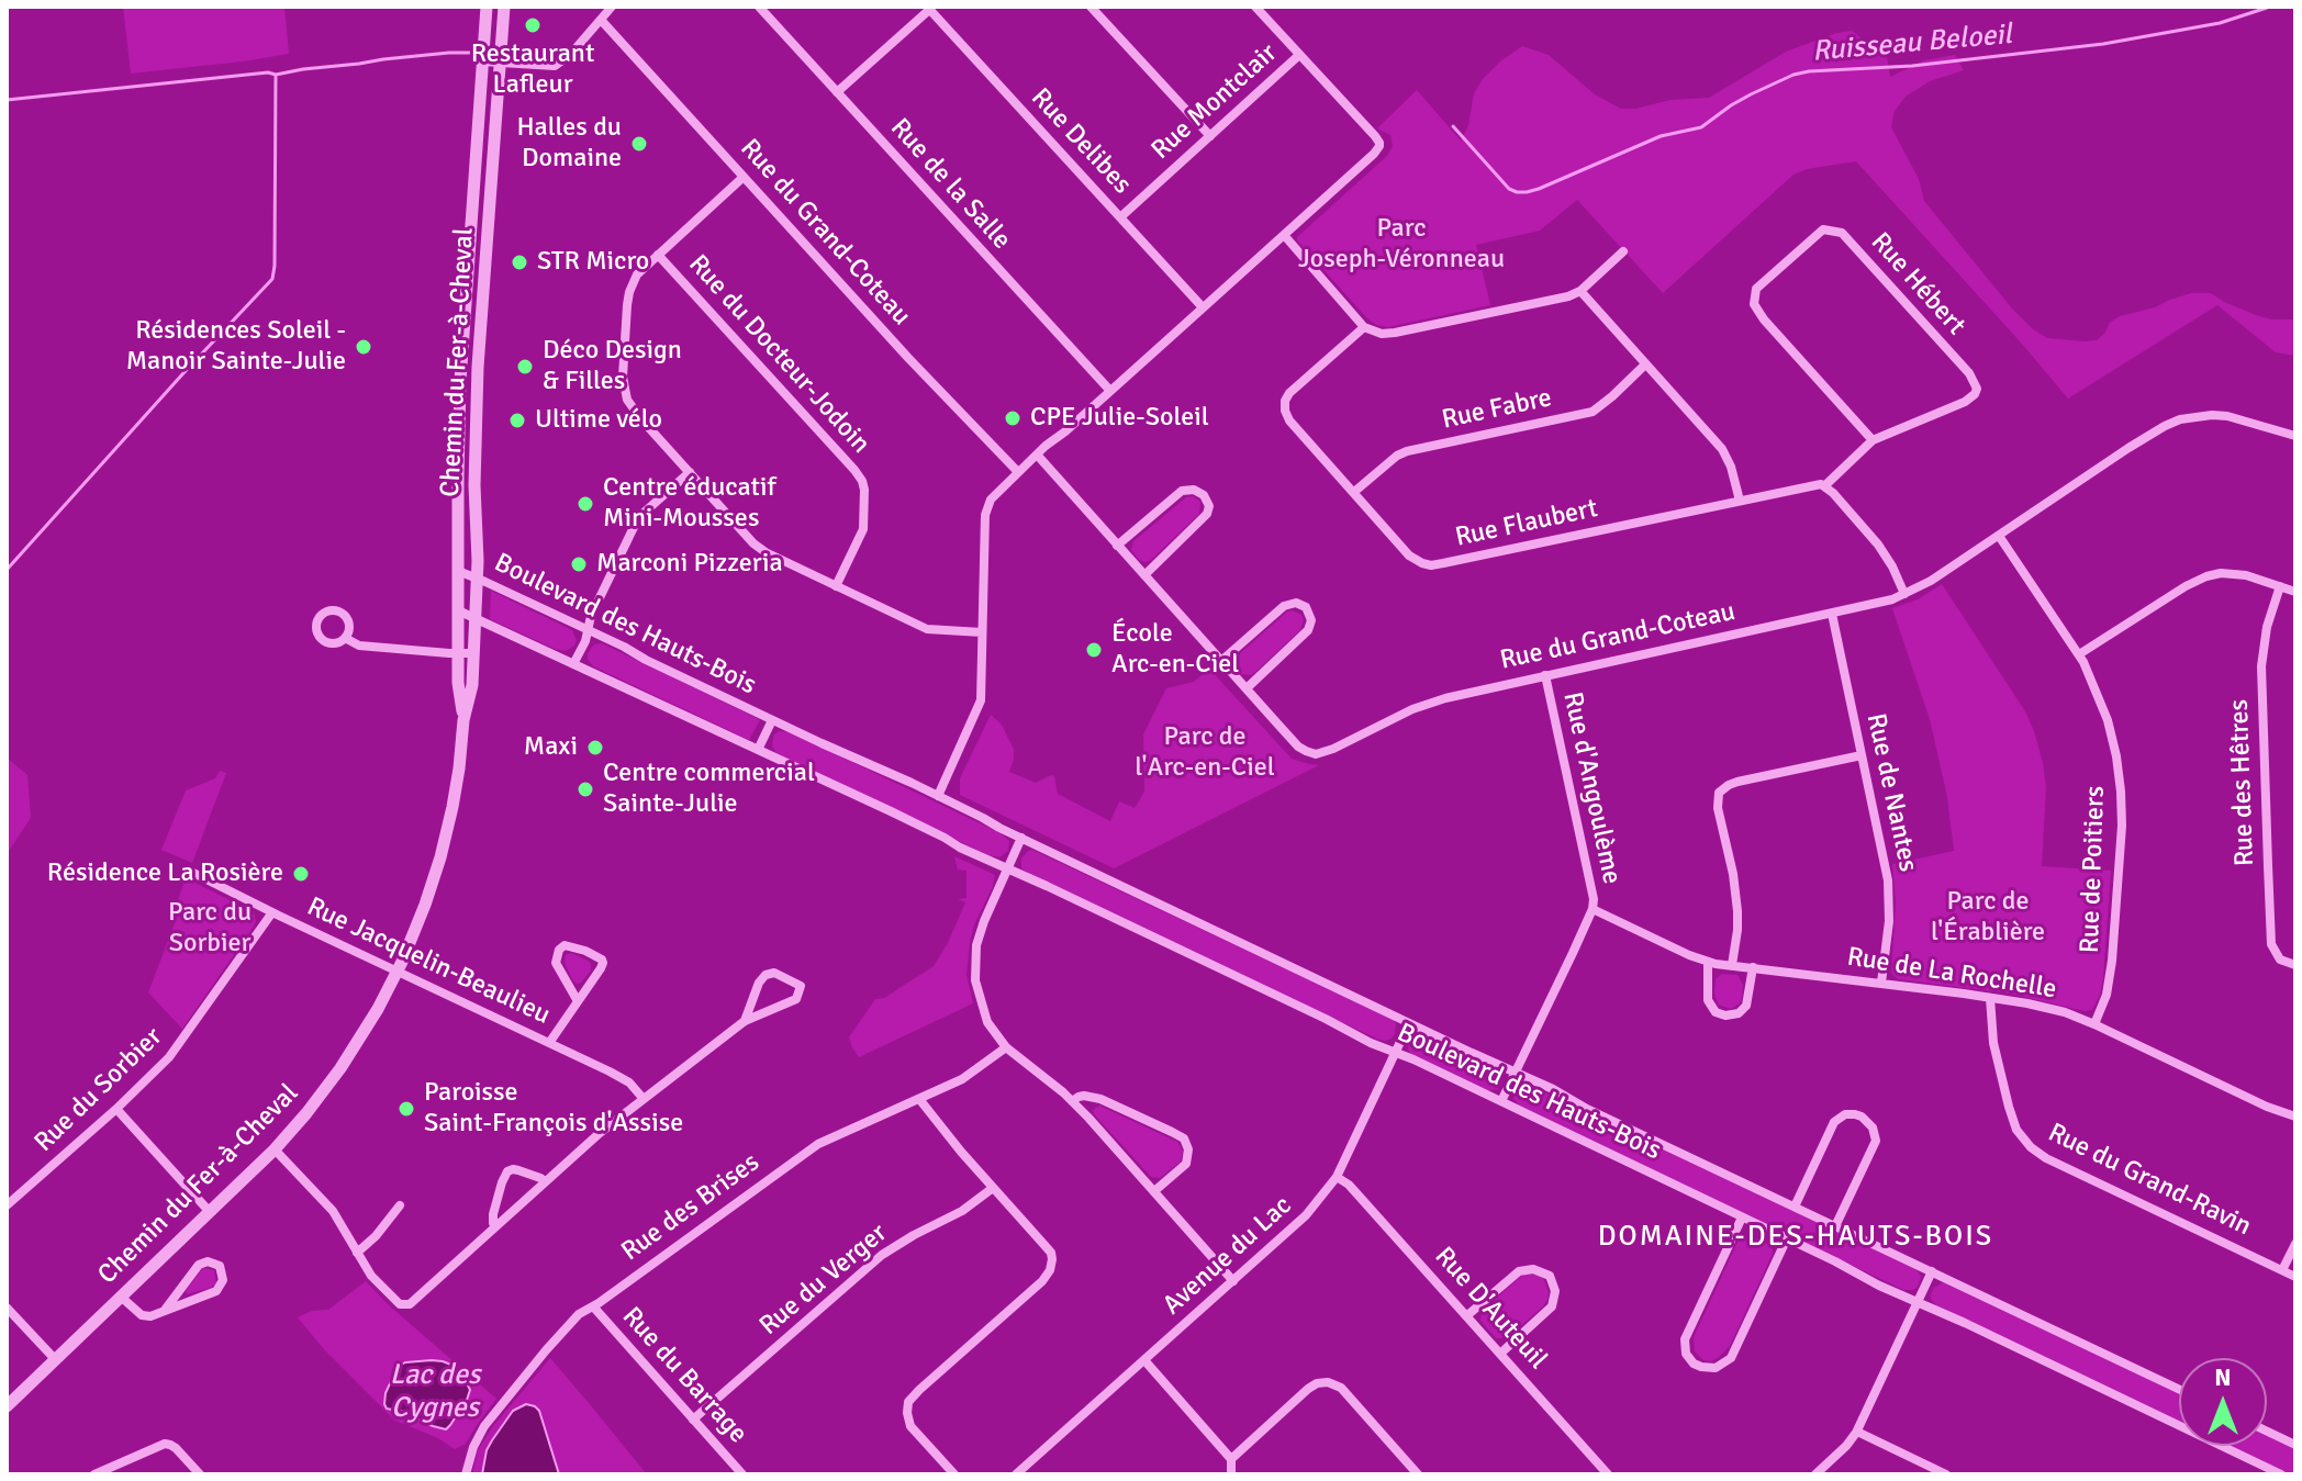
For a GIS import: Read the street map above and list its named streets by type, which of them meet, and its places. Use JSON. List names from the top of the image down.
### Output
{
  "streets": {
    "street": [
      "Rue Montclair",
      "Rue Delibes",
      "Rue de la Salle",
      "Rue du Grand-Coteau",
      "Rue Hébert",
      "Rue du Docteur-Jodoin",
      "Chemin du Fer-à-Cheval",
      "Rue Fabre",
      "Rue Flaubert",
      "Boulevard des Hauts-Bois",
      "Rue des Hêtres",
      "Rue d'Angoulème",
      "Rue de Nantes",
      "Rue de Poitiers",
      "Rue Jacquelin-Beaulieu",
      "Rue de La Rochelle",
      "Rue du Sorbier",
      "Rue du Grand-Ravin",
      "Rue des Brises",
      "Avenue du Lac",
      "Rue du Verger",
      "Rue D'Auteuil",
      "Rue du Barrage"
    ]
  },
  "crossings": [
    ["Rue Montclair", "Rue Delibes"],
    ["Rue du Grand-Coteau", "Rue d'Angoulème"],
    ["Rue du Grand-Coteau", "Rue de Nantes"],
    ["Rue du Grand-Coteau", "Rue de Poitiers"],
    ["Rue Hébert", "Rue Flaubert"],
    ["Chemin du Fer-à-Cheval", "Boulevard des Hauts-Bois"],
    ["Chemin du Fer-à-Cheval", "Rue Jacquelin-Beaulieu"],
    ["Rue Fabre", "Rue Flaubert"],
    ["Boulevard des Hauts-Bois", "Rue d'Angoulème"],
    ["Boulevard des Hauts-Bois", "Avenue du Lac"],
    ["Rue d'Angoulème", "Rue de La Rochelle"],
    ["Rue de Nantes", "Rue de La Rochelle"],
    ["Rue de Poitiers", "Rue de La Rochelle"],
    ["Rue Jacquelin-Beaulieu", "Rue du Sorbier"],
    ["Rue de La Rochelle", "Rue du Grand-Ravin"],
    ["Rue des Brises", "Rue du Barrage"],
    ["Avenue du Lac", "Rue D'Auteuil"],
    ["Rue du Verger", "Rue du Barrage"]
  ],
  "districts": ["DOMAINE-DES-HAUTS-BOIS"],
  "water": ["Ruisseau Beloeil", "Lac des Cygnes"],
  "parks": [
    "Parc Joseph-Véronneau",
    "Parc de l'Arc-en-Ciel",
    "Parc de l'Érablière",
    "Parc du Sorbier"
  ],
  "places": [
    "Restaurant Lafleur",
    "Halles du Domaine",
    "STR Micro",
    "Résidences Soleil - Manoir Sainte-Julie",
    "Déco Design & Filles",
    "CPE Julie-Soleil",
    "Ultime vélo",
    "Centre éducatif Mini-Mousses",
    "Marconi Pizzeria",
    "École Arc-en-Ciel",
    "Maxi",
    "Centre commercial Sainte-Julie",
    "Résidence La Rosière",
    "Paroisse Saint-François d'Assise"
  ],
  "north": "top"
}
